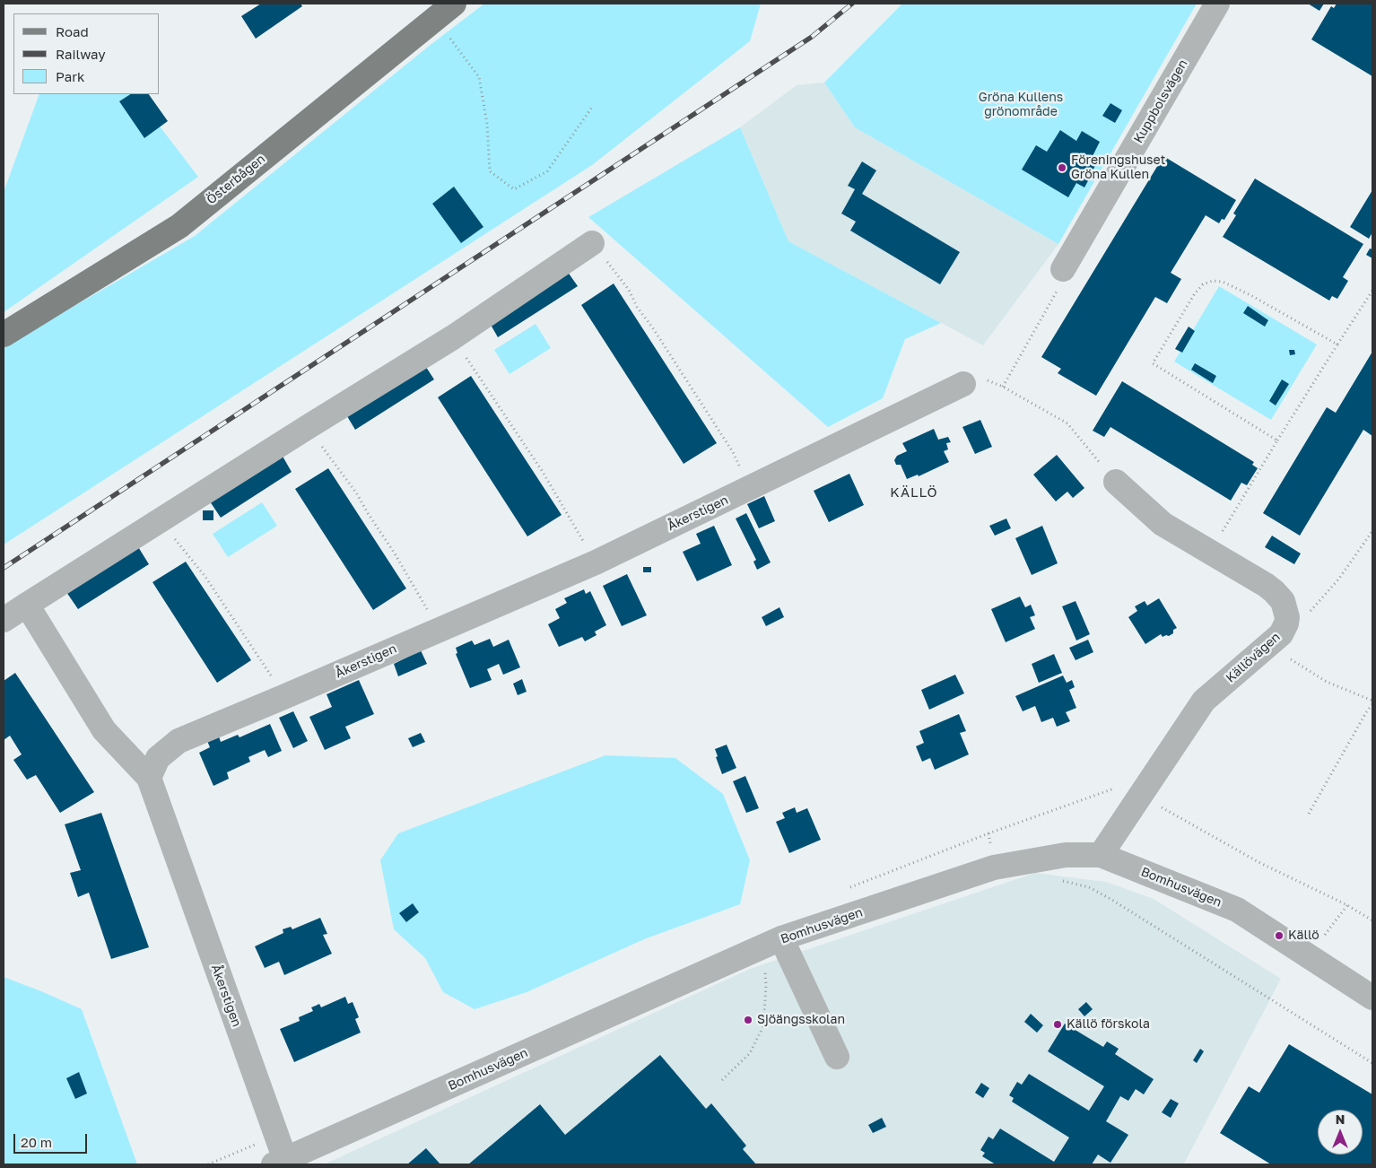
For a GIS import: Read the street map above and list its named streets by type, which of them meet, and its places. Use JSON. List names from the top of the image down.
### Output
{
  "streets": {
    "main road": ["Österbågen"],
    "street": [
      "Kuppbolsvägen",
      "Åkerstigen",
      "Källövägen",
      "Bomhusvägen"
    ]
  },
  "crossings": [
    ["Åkerstigen", "Bomhusvägen"],
    ["Källövägen", "Bomhusvägen"]
  ],
  "districts": ["KÄLLÖ"],
  "parks": ["Gröna Kullens grönområde"],
  "places": [
    "Föreningshuset Gröna Kullen",
    "Källö",
    "Sjöängsskolan",
    "Källö förskola"
  ],
  "legend": ["Road", "Railway", "Park"],
  "scale_bar": "20 m",
  "north": "top"
}
